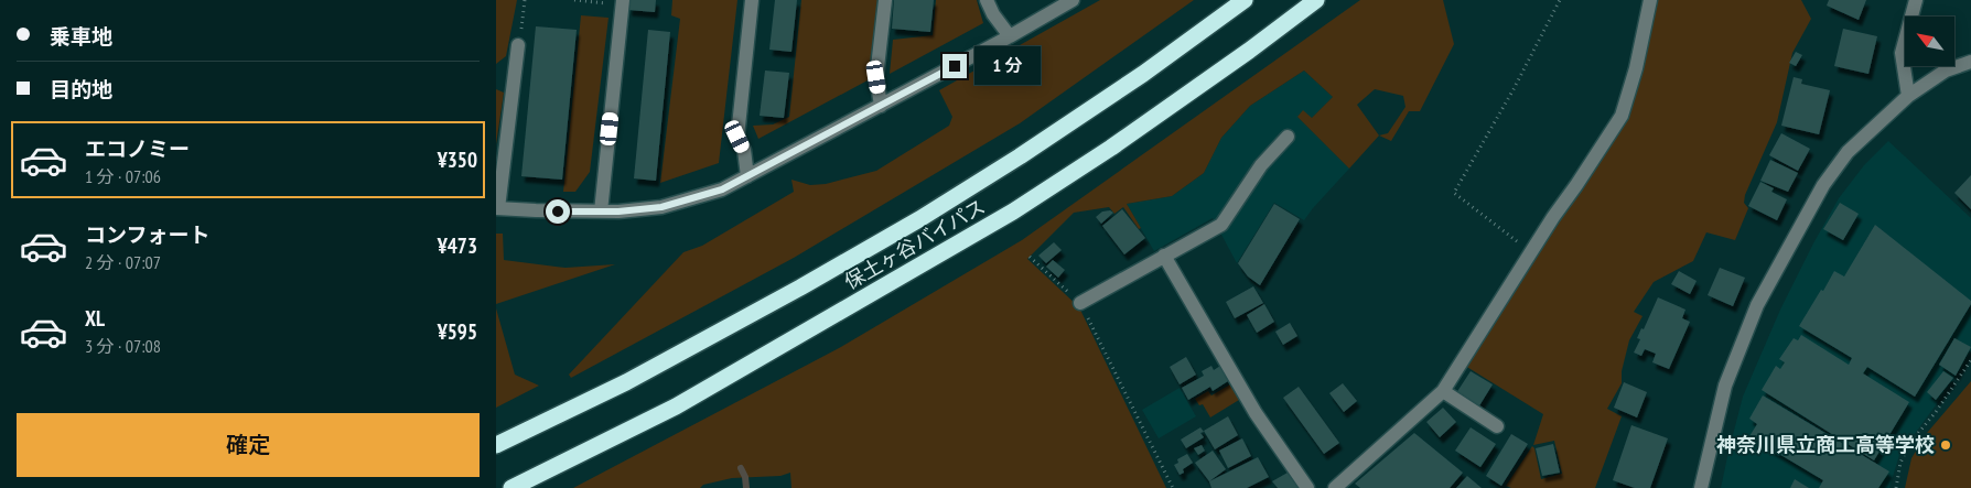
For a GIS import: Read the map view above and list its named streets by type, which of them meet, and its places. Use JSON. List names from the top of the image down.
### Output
{
  "streets": {
    "highway": ["保土ヶ谷バイパス"]
  },
  "places": ["神奈川県立商工高等学校"],
  "north": "top left",
  "page": {
    "banner": ["乗車地", "目的地"],
    "bubble": "1 分",
    "list": [
      {
        "name": "エコノミー",
        "note": "1 分 · 07:06",
        "value": "¥350"
      },
      {
        "name": "コンフォート",
        "note": "2 分 · 07:07",
        "value": "¥473"
      },
      {
        "name": "XL",
        "note": "3 分 · 07:08",
        "value": "¥595"
      }
    ],
    "buttons": "確定"
  }
}
